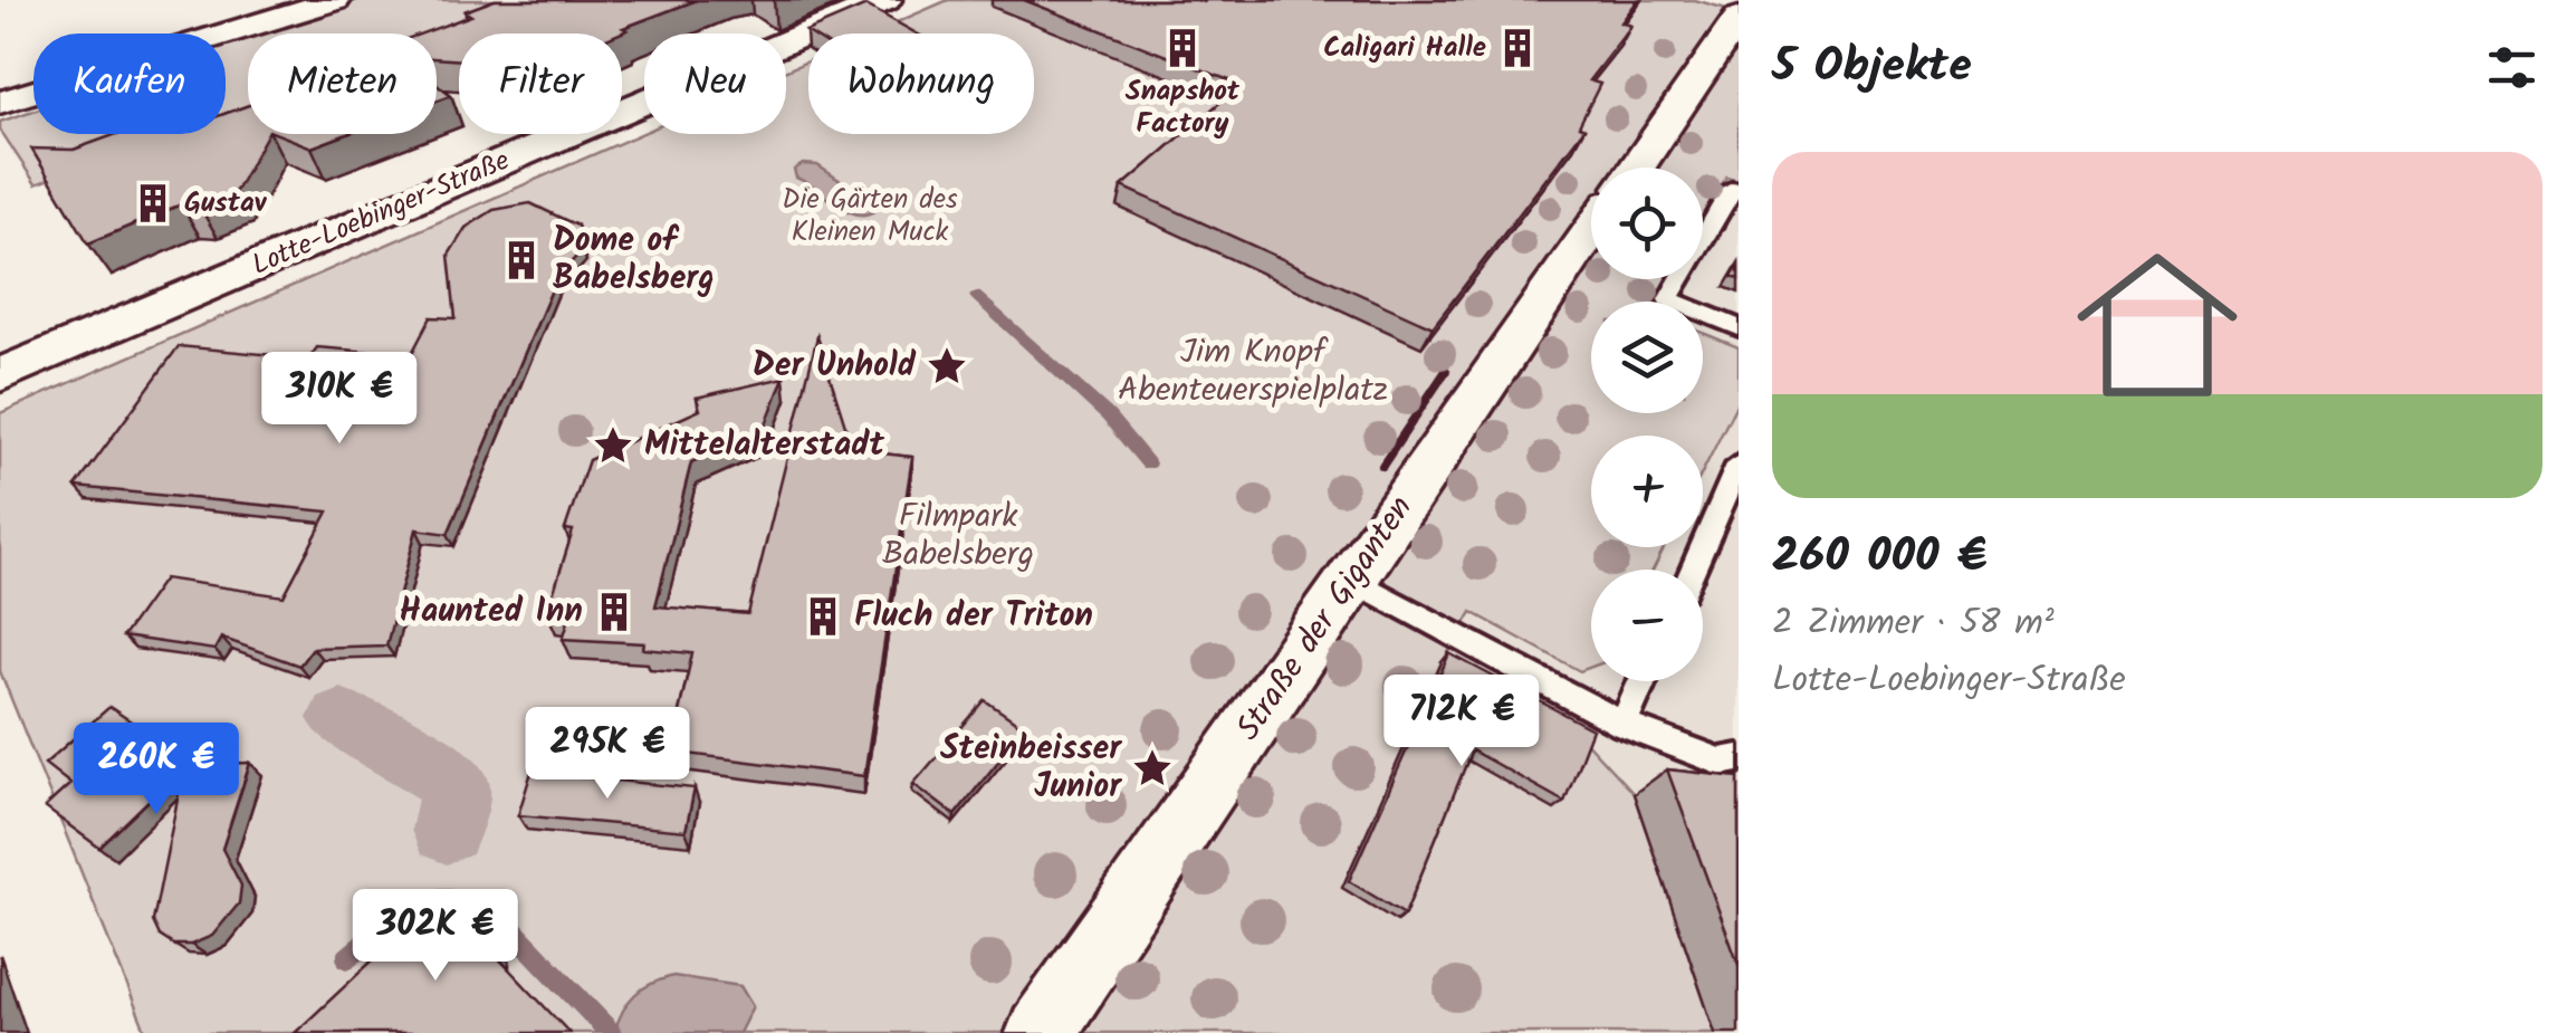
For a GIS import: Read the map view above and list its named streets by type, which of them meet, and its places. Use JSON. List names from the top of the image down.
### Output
{
  "streets": {
    "street": ["Lotte-Loebinger-Straße", "Straße der Giganten"]
  },
  "parks": ["Die Gärten des Kleinen Muck", "Jim Knopf Abenteuerspielplatz", "Filmpark Babelsberg"],
  "places": {
    "building": [
      "Snapshot Factory",
      "Caligari Halle",
      "Gustav",
      "Dome of Babelsberg",
      "Haunted Inn",
      "Fluch der Triton"
    ],
    "place": ["Der Unhold", "Mittelalterstadt", "Steinbeisser Junior"]
  },
  "page": {
    "heading": "5 Objekte",
    "chip": [
      "Kaufen",
      "Mieten",
      "Filter",
      "Neu",
      "Wohnung"
    ],
    "list": [
      {
        "name": "260 000 €",
        "note": "2 Zimmer · 58 m² · Lotte-Loebinger-Straße"
      }
    ],
    "map_buttons": ["+", "−"],
    "price": [
      "310K €",
      "712K €",
      "295K €",
      "260K €",
      "302K €"
    ]
  }
}
